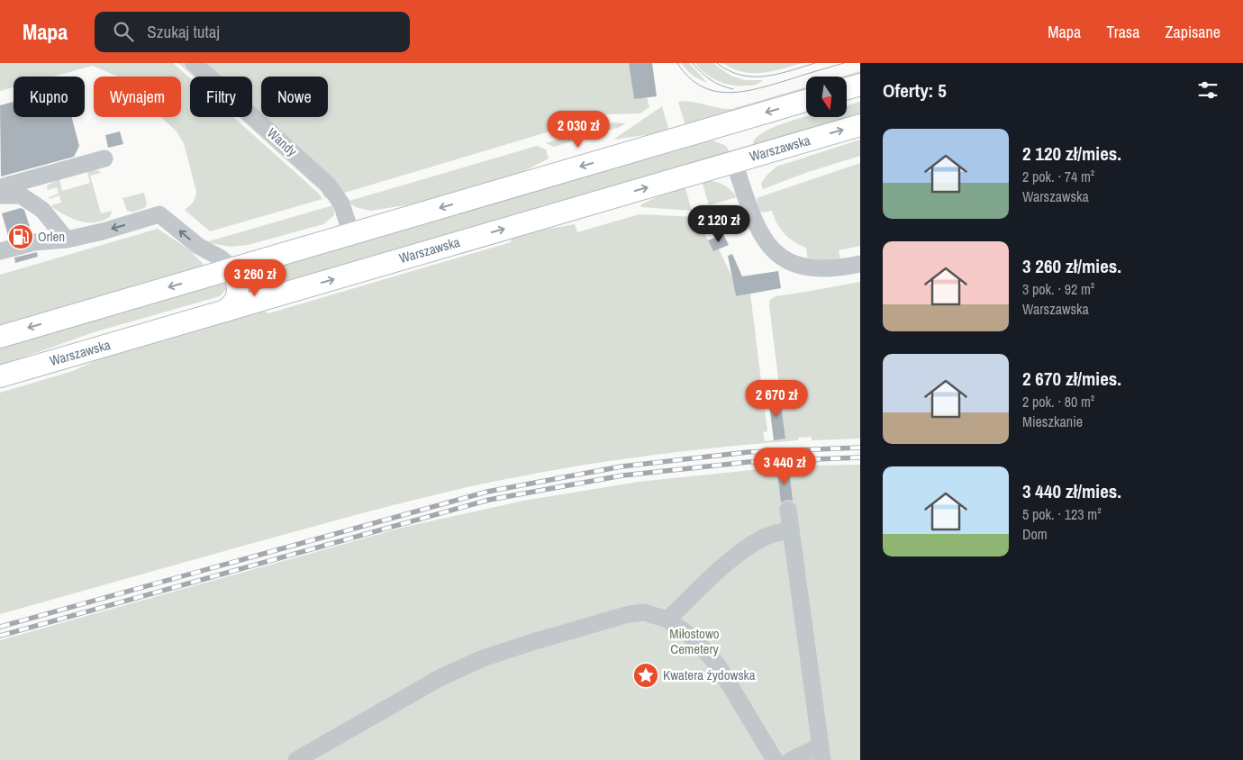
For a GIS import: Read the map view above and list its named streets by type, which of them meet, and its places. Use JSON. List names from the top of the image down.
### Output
{
  "streets": {
    "main road": ["Warszawska"],
    "street": ["Wandy"]
  },
  "parks": ["Miłostowo Cemetery"],
  "places": {
    "fuel station": ["Orlen"],
    "place": ["Kwatera żydowska"]
  },
  "north": "bottom",
  "page": {
    "header": "Mapa",
    "search": "Szukaj tutaj",
    "nav": ["Mapa", "Trasa", "Zapisane"],
    "heading": "Oferty: 5",
    "chip": [
      "Kupno",
      "Wynajem",
      "Filtry",
      "Nowe"
    ],
    "price": [
      "2 030 zł",
      "2 120 zł",
      "3 260 zł",
      "2 670 zł",
      "3 440 zł"
    ],
    "list": [
      {
        "name": "2 120 zł/mies.",
        "note": "2 pok. · 74 m² · Warszawska"
      },
      {
        "name": "3 260 zł/mies.",
        "note": "3 pok. · 92 m² · Warszawska"
      },
      {
        "name": "2 670 zł/mies.",
        "note": "2 pok. · 80 m² · Mieszkanie"
      },
      {
        "name": "3 440 zł/mies.",
        "note": "5 pok. · 123 m² · Dom"
      }
    ]
  }
}
